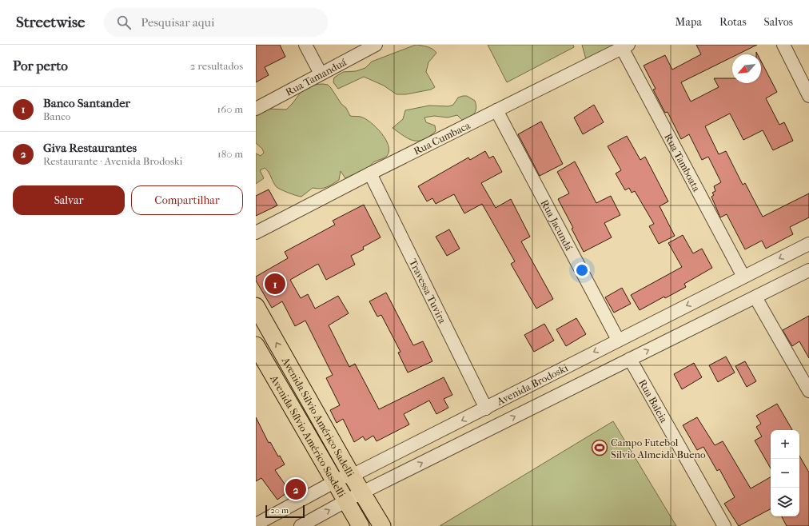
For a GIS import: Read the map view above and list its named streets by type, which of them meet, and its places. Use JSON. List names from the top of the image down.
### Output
{
  "streets": {
    "main road": ["Avenida Silvio Américo Sadelli", "Avenida Sílvio Américo Sasdelli"],
    "street": [
      "Rua Tamanduá",
      "Rua Cumbaca",
      "Rua Tamboata",
      "Rua Jacundá",
      "Travessa Tuvira",
      "Avenida Brodoski",
      "Rua Baleia"
    ]
  },
  "crossings": [
    ["Rua Cumbaca", "Rua Tamboata"],
    ["Rua Cumbaca", "Rua Jacundá"],
    ["Rua Cumbaca", "Travessa Tuvira"],
    ["Rua Tamboata", "Avenida Brodoski"],
    ["Rua Jacundá", "Avenida Brodoski"],
    ["Travessa Tuvira", "Avenida Brodoski"],
    ["Avenida Brodoski", "Rua Baleia"],
    ["Avenida Brodoski", "Avenida Silvio Américo Sadelli"],
    ["Avenida Brodoski", "Avenida Sílvio Américo Sasdelli"]
  ],
  "one_way": ["Avenida Silvio Américo Sadelli"],
  "places": {
    "sports": ["Campo Futebol Silvio Almeida Bueno"]
  },
  "scale_bar": "20 m",
  "north": "bottom left",
  "page": {
    "header": "Streetwise",
    "search": "Pesquisar aqui",
    "nav": ["Mapa", "Rotas", "Salvos"],
    "heading": ["Por perto", "2 resultados"],
    "list": [
      {
        "mark": "1",
        "name": "Banco Santander",
        "note": "Banco",
        "value": "160 m"
      },
      {
        "mark": "2",
        "name": "Giva Restaurantes",
        "note": "Restaurante · Avenida Brodoski",
        "value": "180 m"
      }
    ],
    "buttons": ["Salvar", "Compartilhar"],
    "pins": ["1", "2"],
    "map_buttons": ["+", "−"],
    "scale": "20 m"
  }
}
